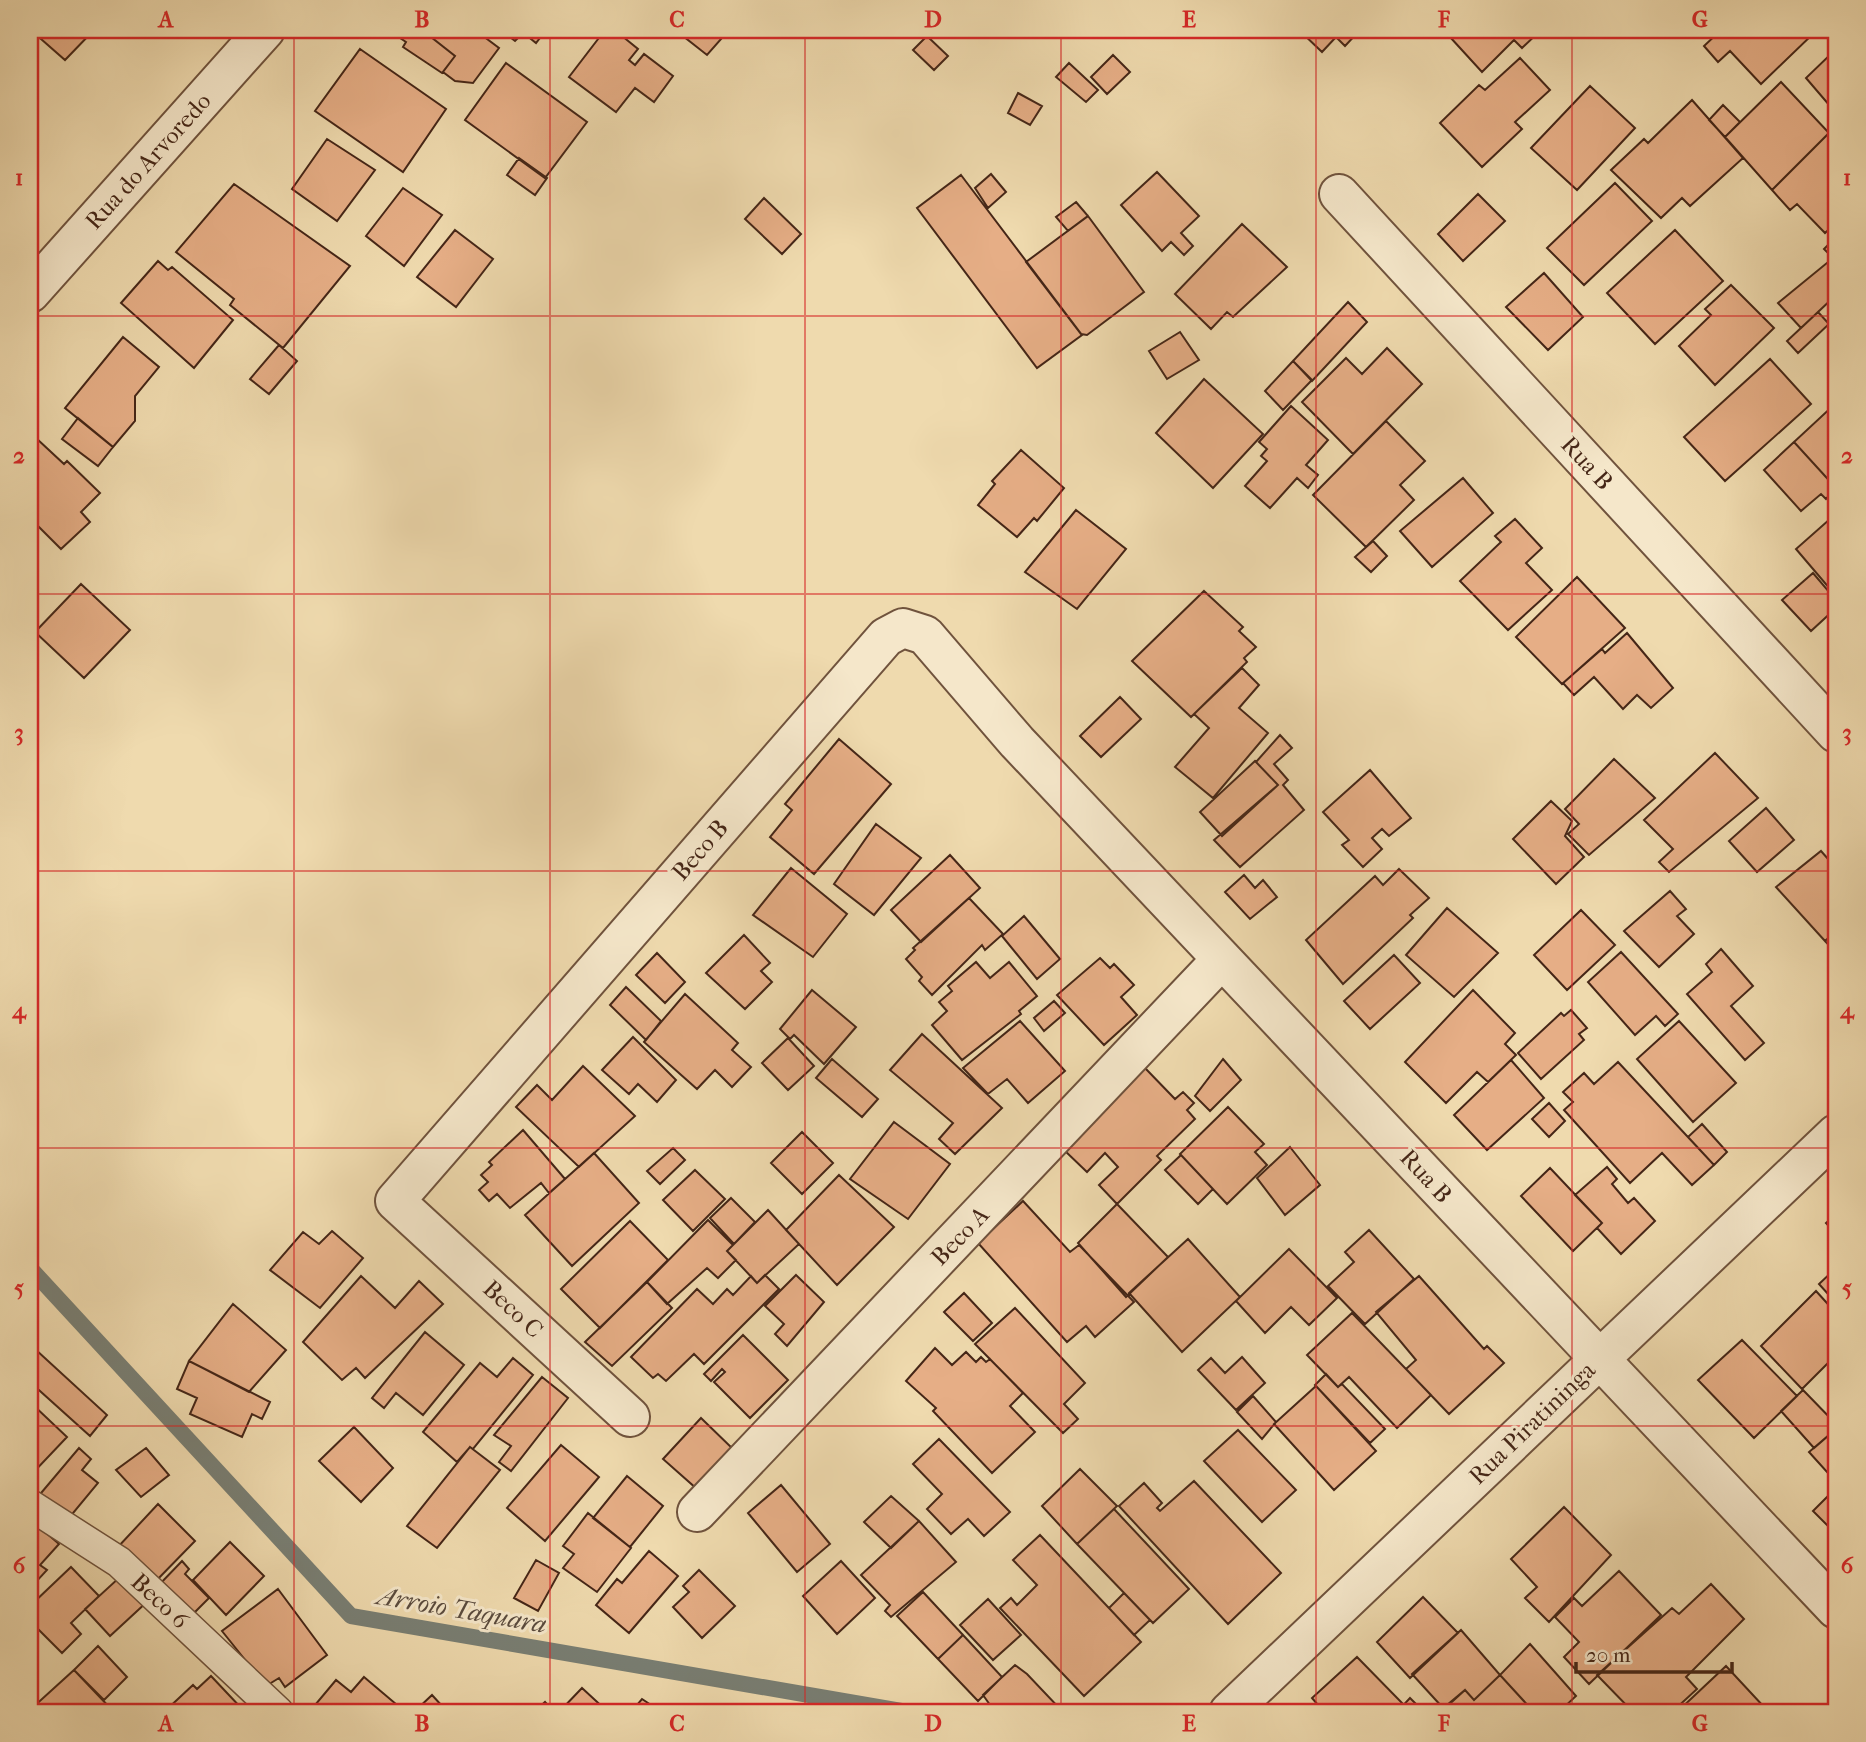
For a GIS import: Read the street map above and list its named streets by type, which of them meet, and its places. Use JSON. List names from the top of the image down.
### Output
{
  "streets": {
    "street": [
      "Rua do Arvoredo",
      "Rua B",
      "Beco B",
      "Beco A",
      "Beco C",
      "Rua Piratininga"
    ],
    "lane": ["Beco 6"]
  },
  "crossings": [
    ["Rua B", "Beco B"],
    ["Rua B", "Beco A"],
    ["Rua B", "Rua Piratininga"],
    ["Beco B", "Beco C"]
  ],
  "water": ["Arroio Taquara"],
  "scale_bar": "20 m",
  "grid": {
    "columns": [
      "A",
      "B",
      "C",
      "D",
      "E",
      "F",
      "G"
    ],
    "rows": [
      "1",
      "2",
      "3",
      "4",
      "5",
      "6"
    ]
  }
}
